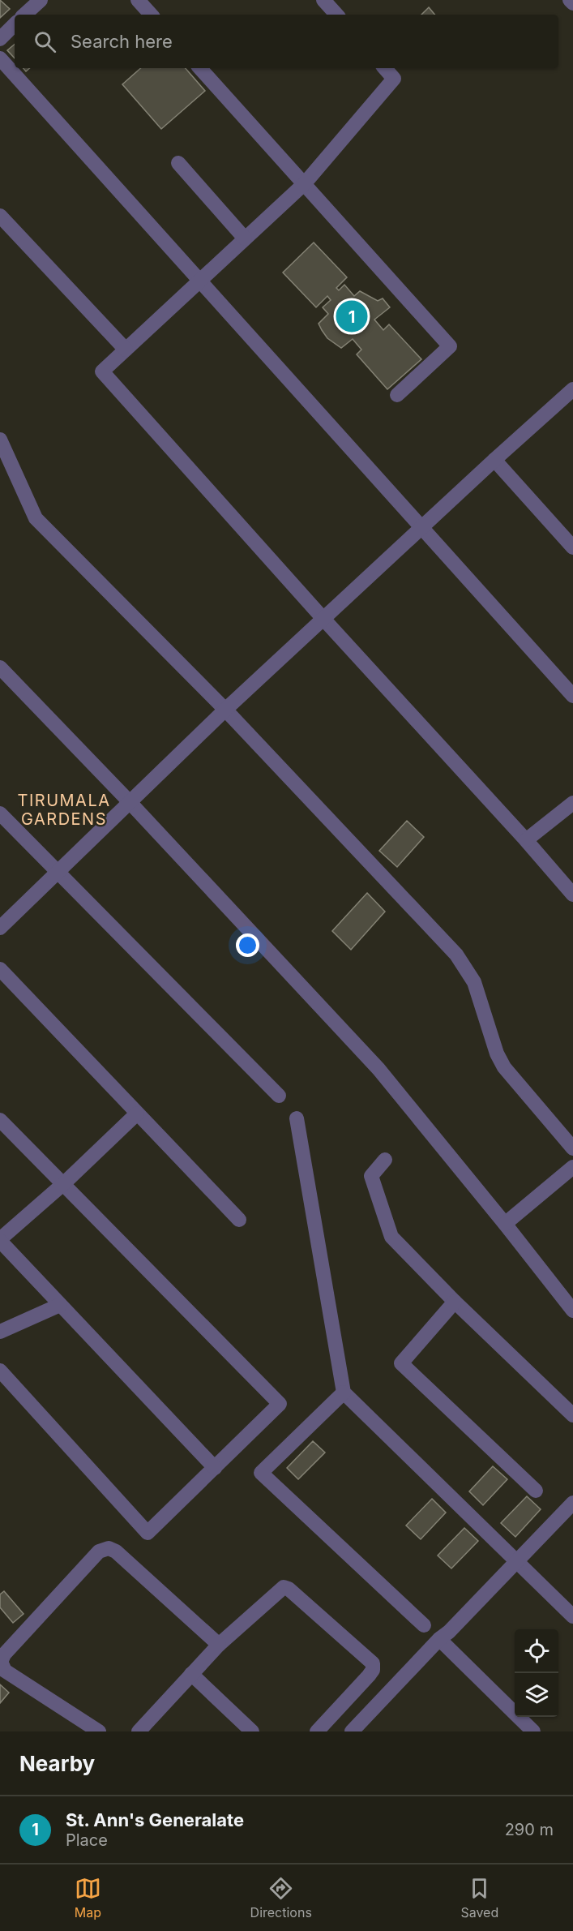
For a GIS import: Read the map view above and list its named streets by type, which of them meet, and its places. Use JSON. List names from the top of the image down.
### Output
{
  "districts": ["TIRUMALA GARDENS"],
  "page": {
    "search": "Search here",
    "pins": "1",
    "heading": "Nearby",
    "list": [
      {
        "mark": "1",
        "name": "St. Ann's Generalate",
        "note": "Place",
        "value": "290 m"
      }
    ],
    "nav": ["Map", "Directions", "Saved"]
  }
}
